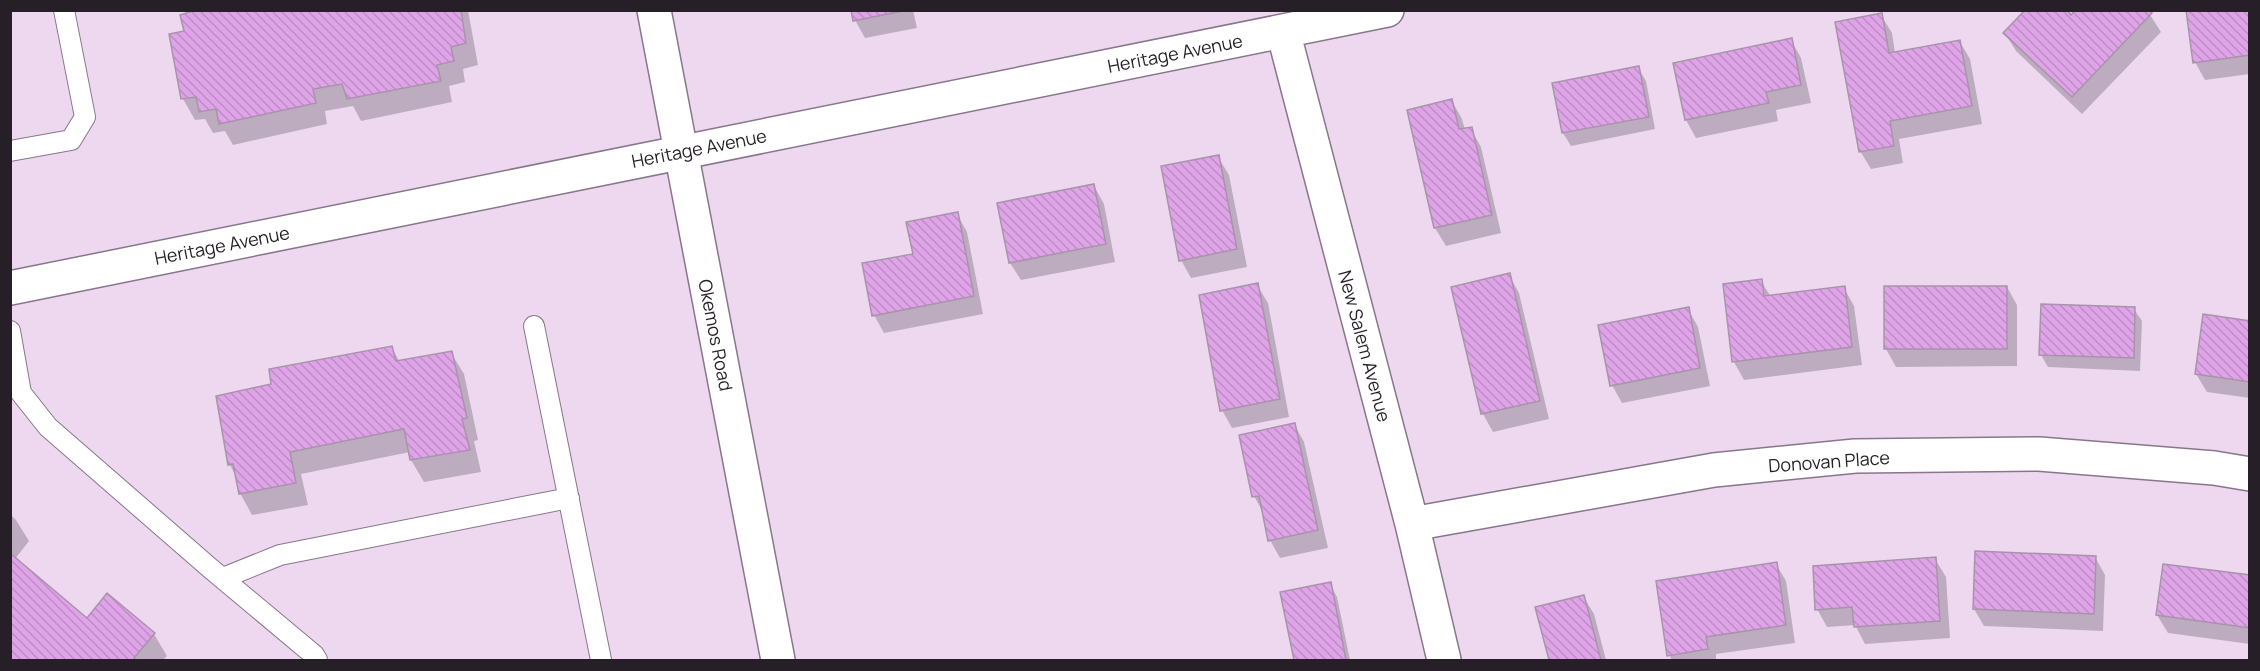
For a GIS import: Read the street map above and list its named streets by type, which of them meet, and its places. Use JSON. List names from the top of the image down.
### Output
{
  "streets": {
    "street": [
      "Heritage Avenue",
      "Okemos Road",
      "New Salem Avenue",
      "Donovan Place"
    ]
  },
  "crossings": [
    ["Heritage Avenue", "Okemos Road"],
    ["Heritage Avenue", "New Salem Avenue"],
    ["New Salem Avenue", "Donovan Place"]
  ]
}
